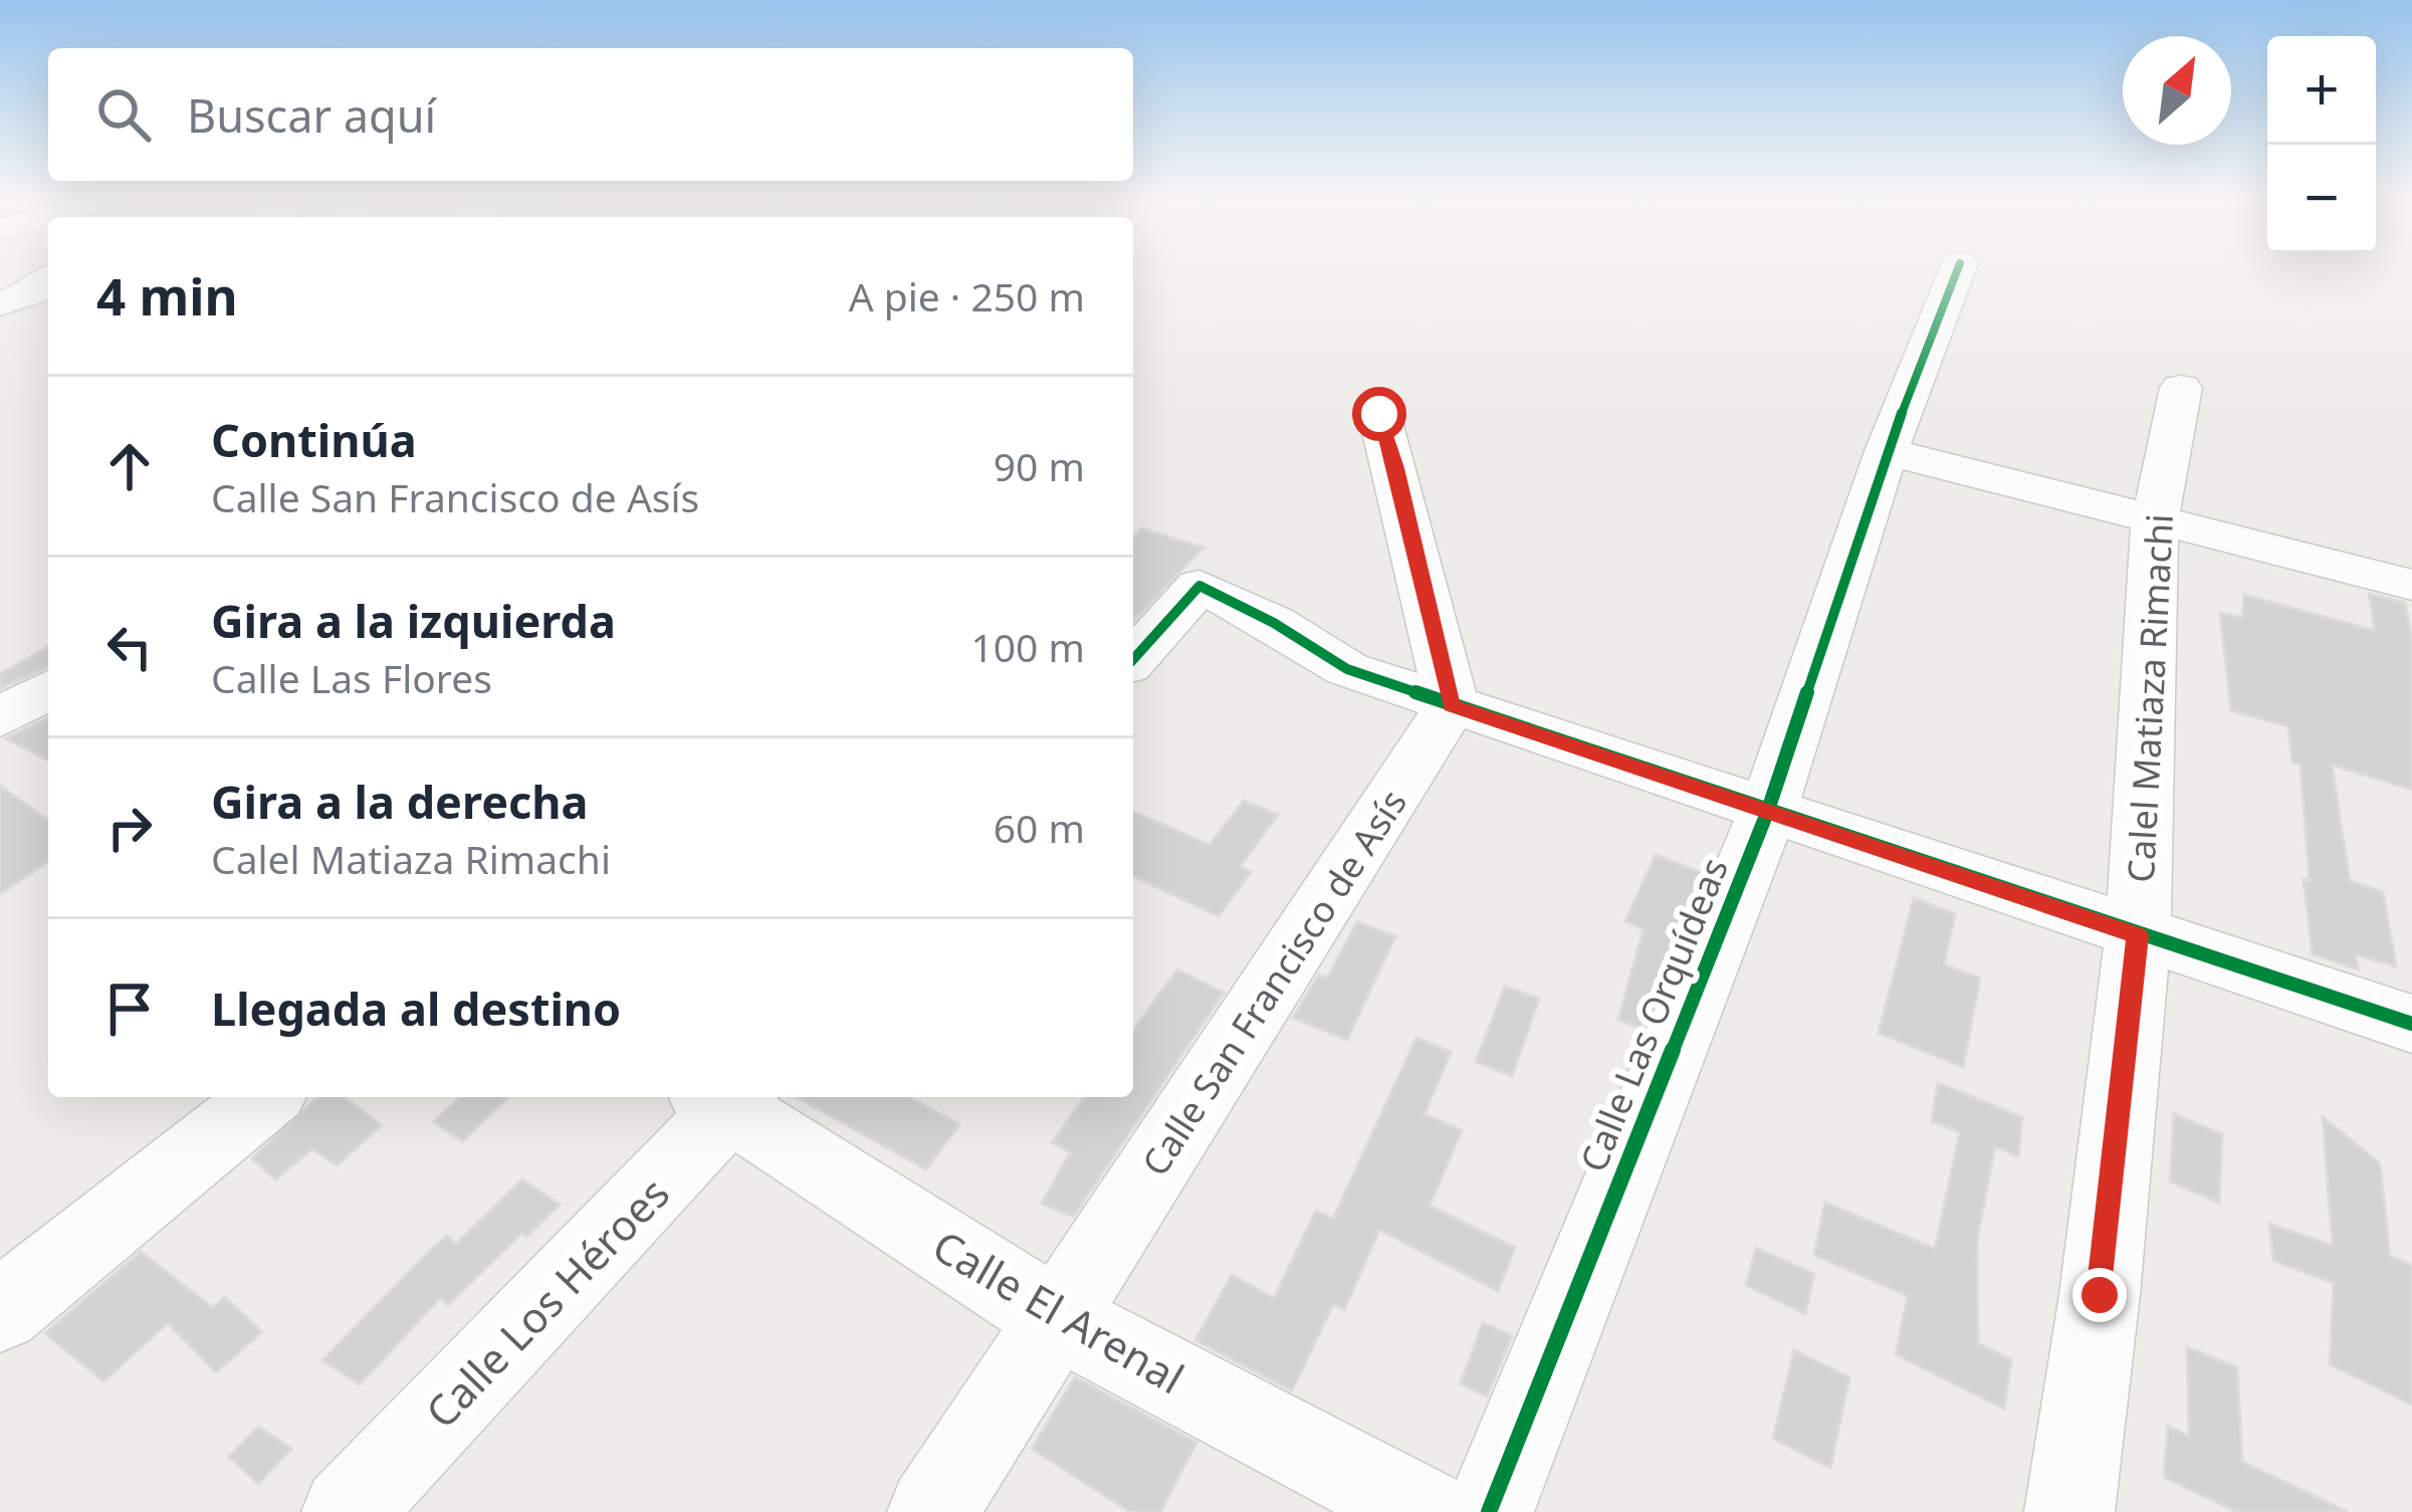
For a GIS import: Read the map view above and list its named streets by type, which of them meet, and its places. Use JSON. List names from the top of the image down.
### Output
{
  "streets": {
    "street": [
      "Calel Matiaza Rimachi",
      "Calle San Francisco de Asís",
      "Calle Las Orquídeas",
      "Calle Los Héroes",
      "Calle El Arenal"
    ]
  },
  "crossings": [
    ["Calle San Francisco de Asís", "Calle El Arenal"],
    ["Calle Los Héroes", "Calle El Arenal"]
  ],
  "north": "top right",
  "page": {
    "map_buttons": ["+", "−"],
    "search": "Buscar aquí",
    "heading": ["4 min", "A pie · 250 m"],
    "list": [
      ["Continúa", "Calle San Francisco de Asís", "90 m"],
      ["Gira a la izquierda", "Calle Las Flores", "100 m"],
      ["Gira a la derecha", "Calel Matiaza Rimachi", "60 m"],
      "Llegada al destino"
    ]
  }
}
